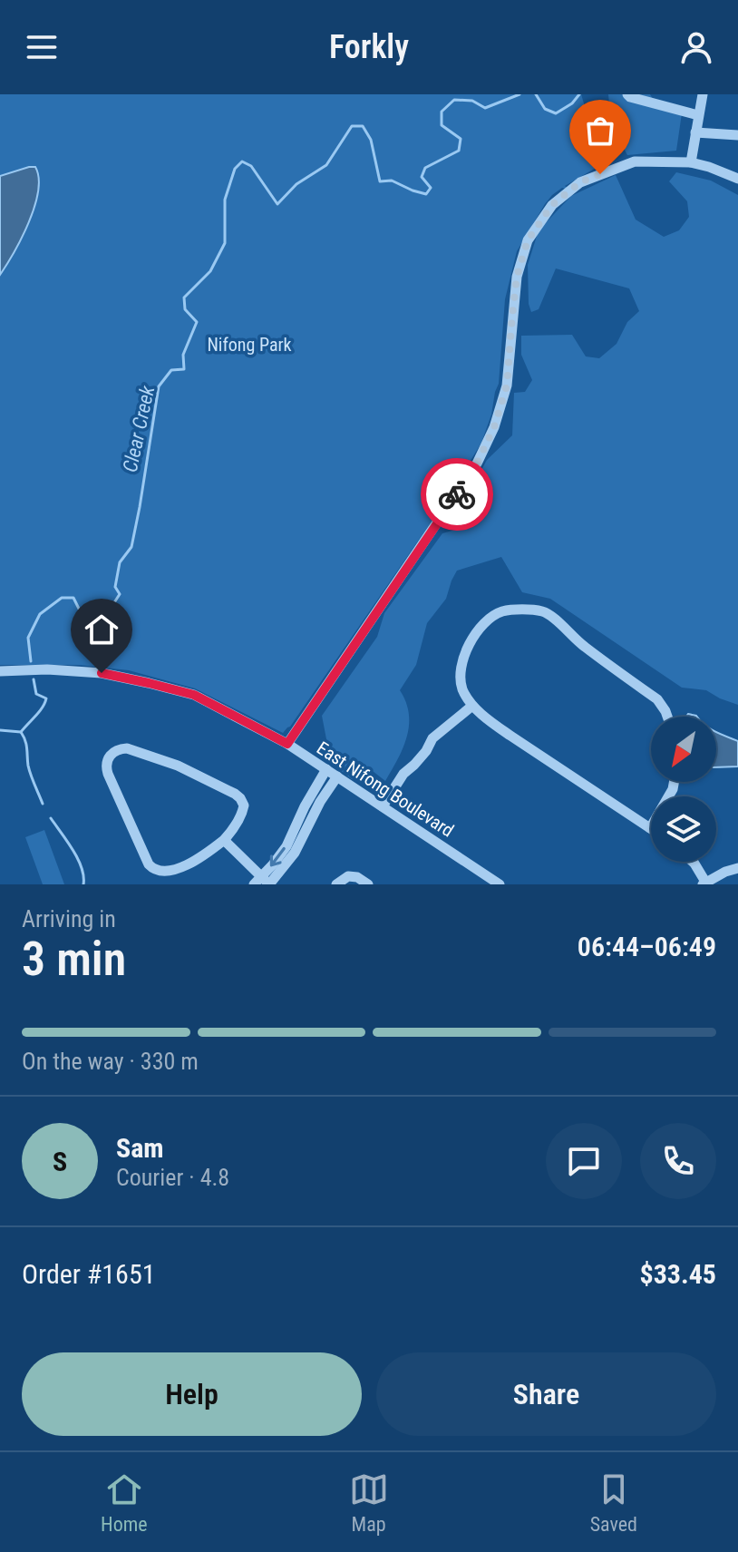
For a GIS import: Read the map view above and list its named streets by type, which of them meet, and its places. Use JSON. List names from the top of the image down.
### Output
{
  "streets": {
    "street": ["East Nifong Boulevard"]
  },
  "water": ["Clear Creek"],
  "parks": ["Nifong Park"],
  "north": "bottom left",
  "page": {
    "header": "Forkly",
    "heading": ["3 min", "Arriving in", "06:44–06:49"],
    "panel": [
      "Sam",
      "Courier · 4.8",
      "Order #1651",
      "$33.45"
    ],
    "bar": "On the way · 330 m",
    "round": "S",
    "buttons": ["Help", "Share"],
    "tabs": ["Home", "Map", "Saved"]
  }
}
